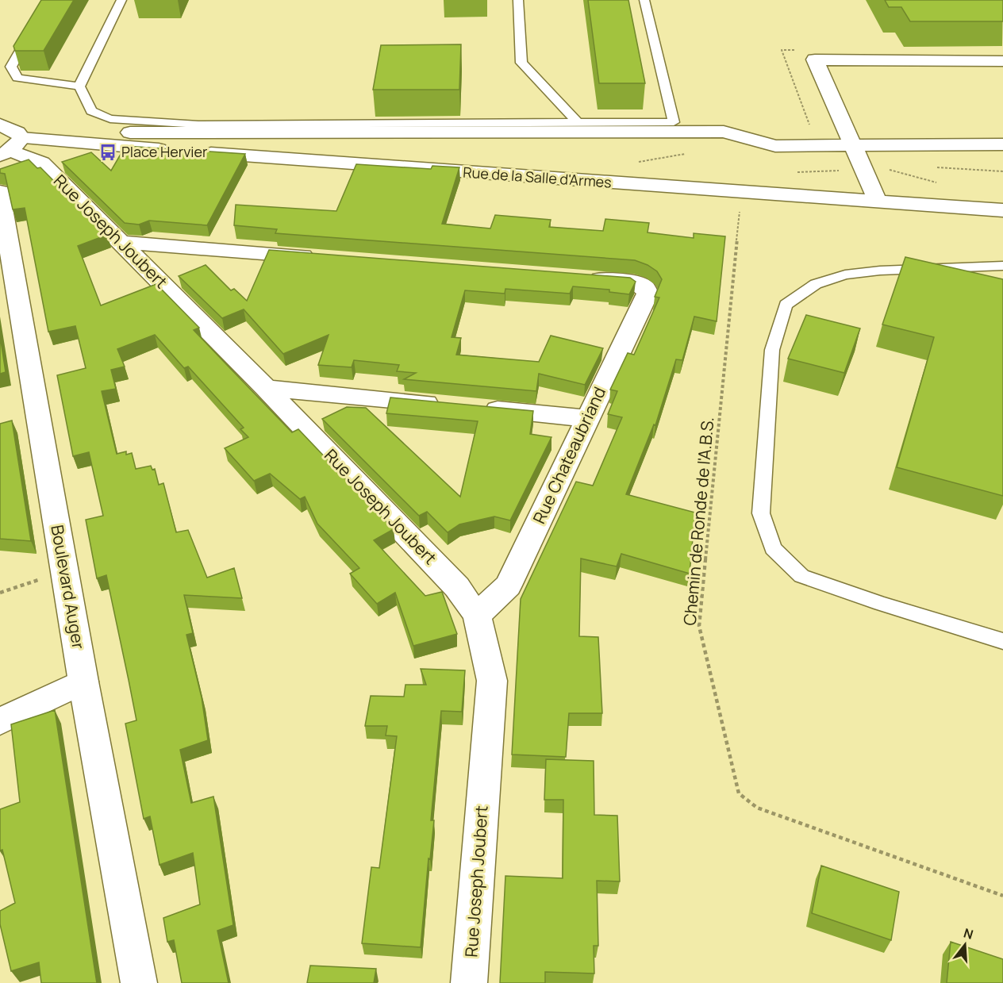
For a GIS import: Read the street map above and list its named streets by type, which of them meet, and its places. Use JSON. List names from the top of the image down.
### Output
{
  "streets": {
    "street": [
      "Rue de la Salle d'Armes",
      "Rue Joseph Joubert",
      "Rue Chateaubriand",
      "Boulevard Auger"
    ],
    "path": ["Chemin de Ronde de l'A.B.S."]
  },
  "crossings": [
    ["Rue de la Salle d'Armes", "Rue Joseph Joubert"],
    ["Rue de la Salle d'Armes", "Chemin de Ronde de l'A.B.S."],
    ["Rue Joseph Joubert", "Rue Chateaubriand"]
  ],
  "places": {
    "bus stop": ["Place Hervier"]
  },
  "north": "top"
}
